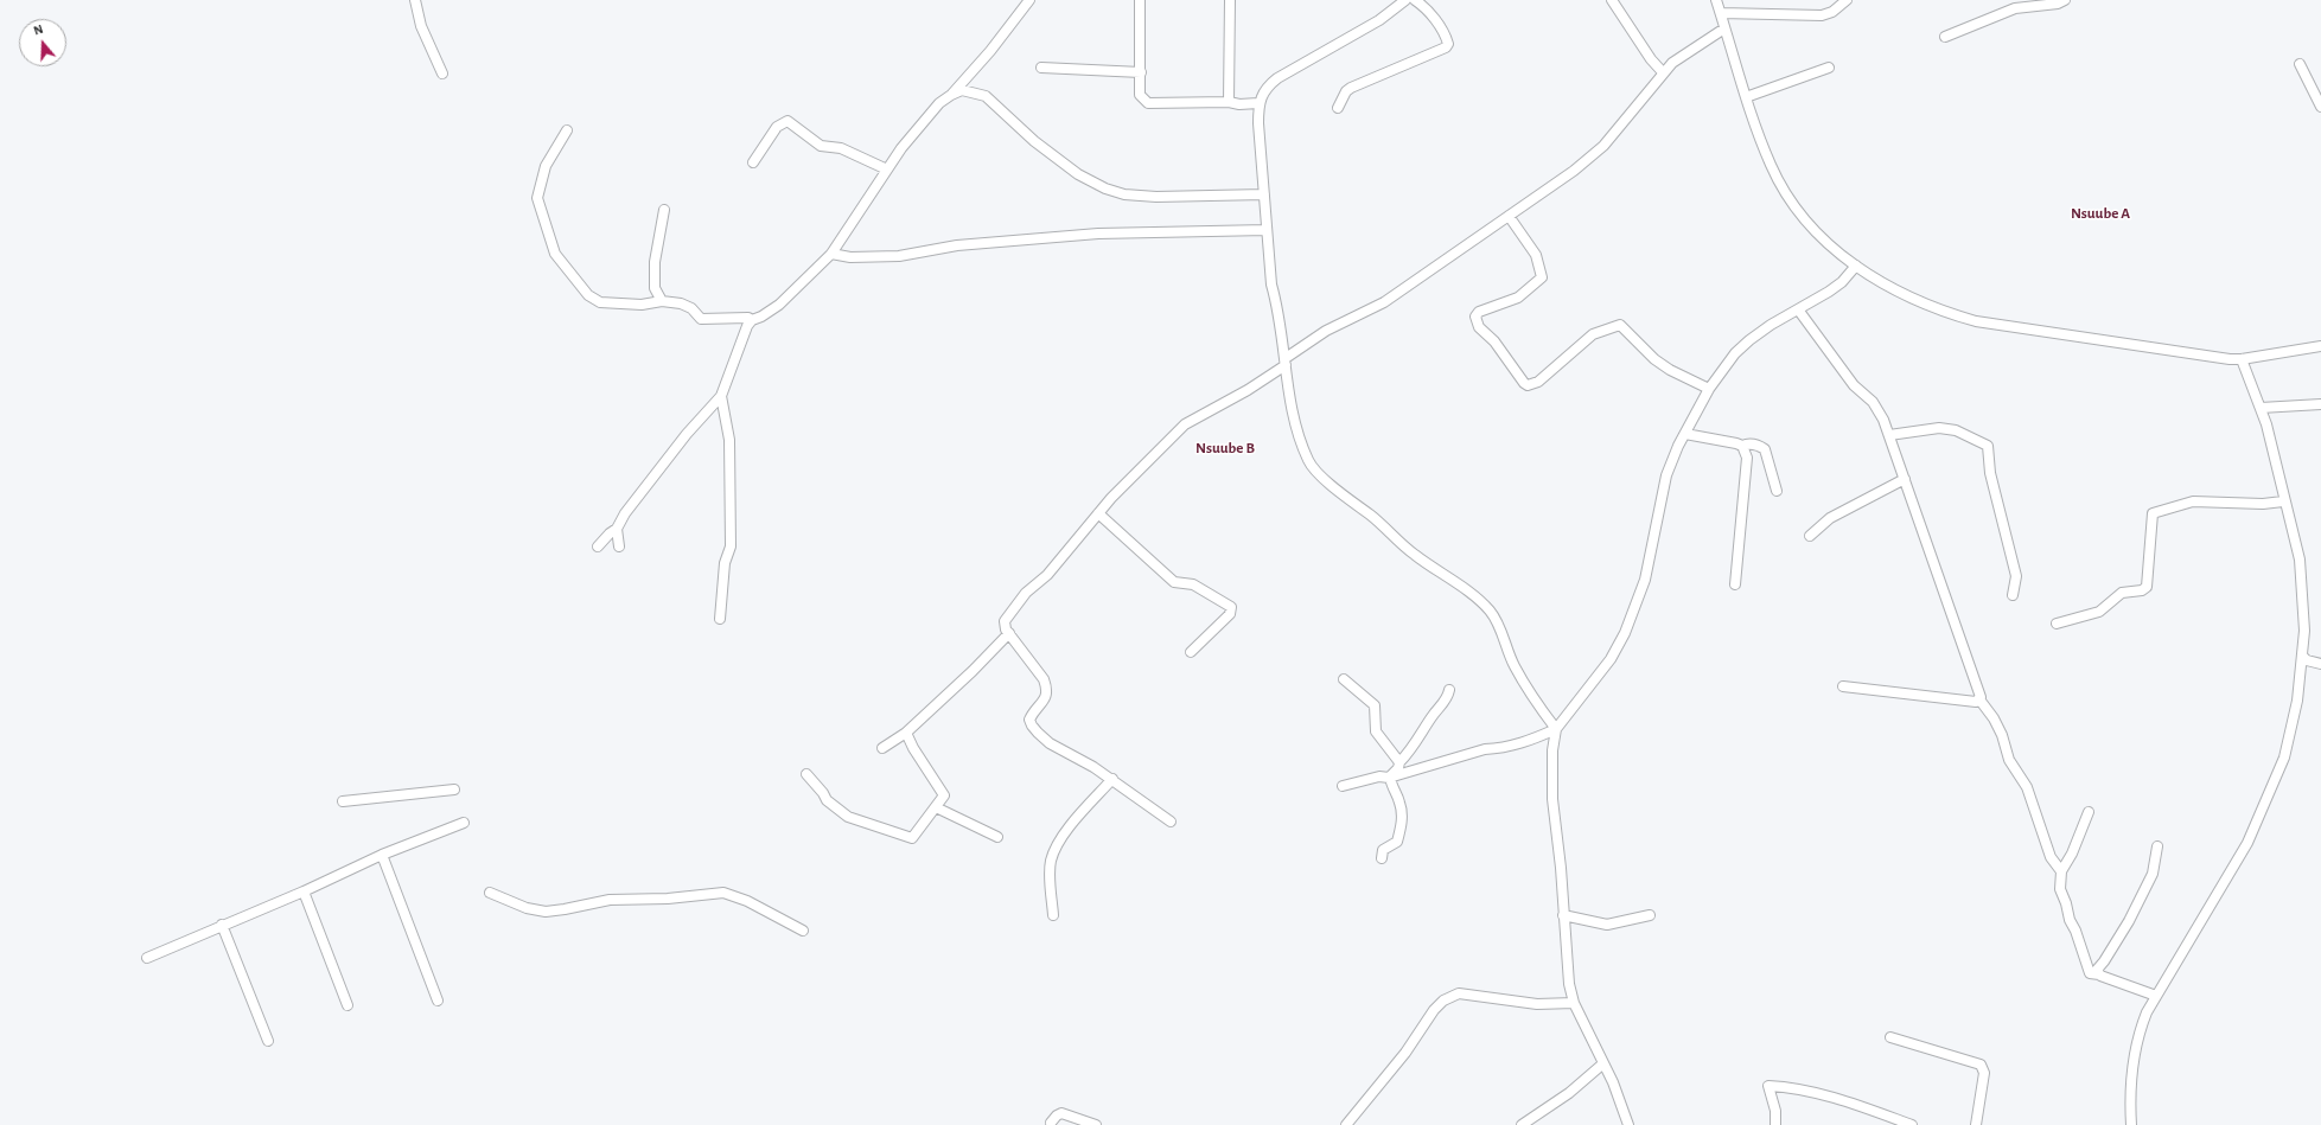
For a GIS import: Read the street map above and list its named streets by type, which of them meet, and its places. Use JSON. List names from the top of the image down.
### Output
{
  "districts": ["Nsuube A", "Nsuube B"],
  "north": "top"
}
